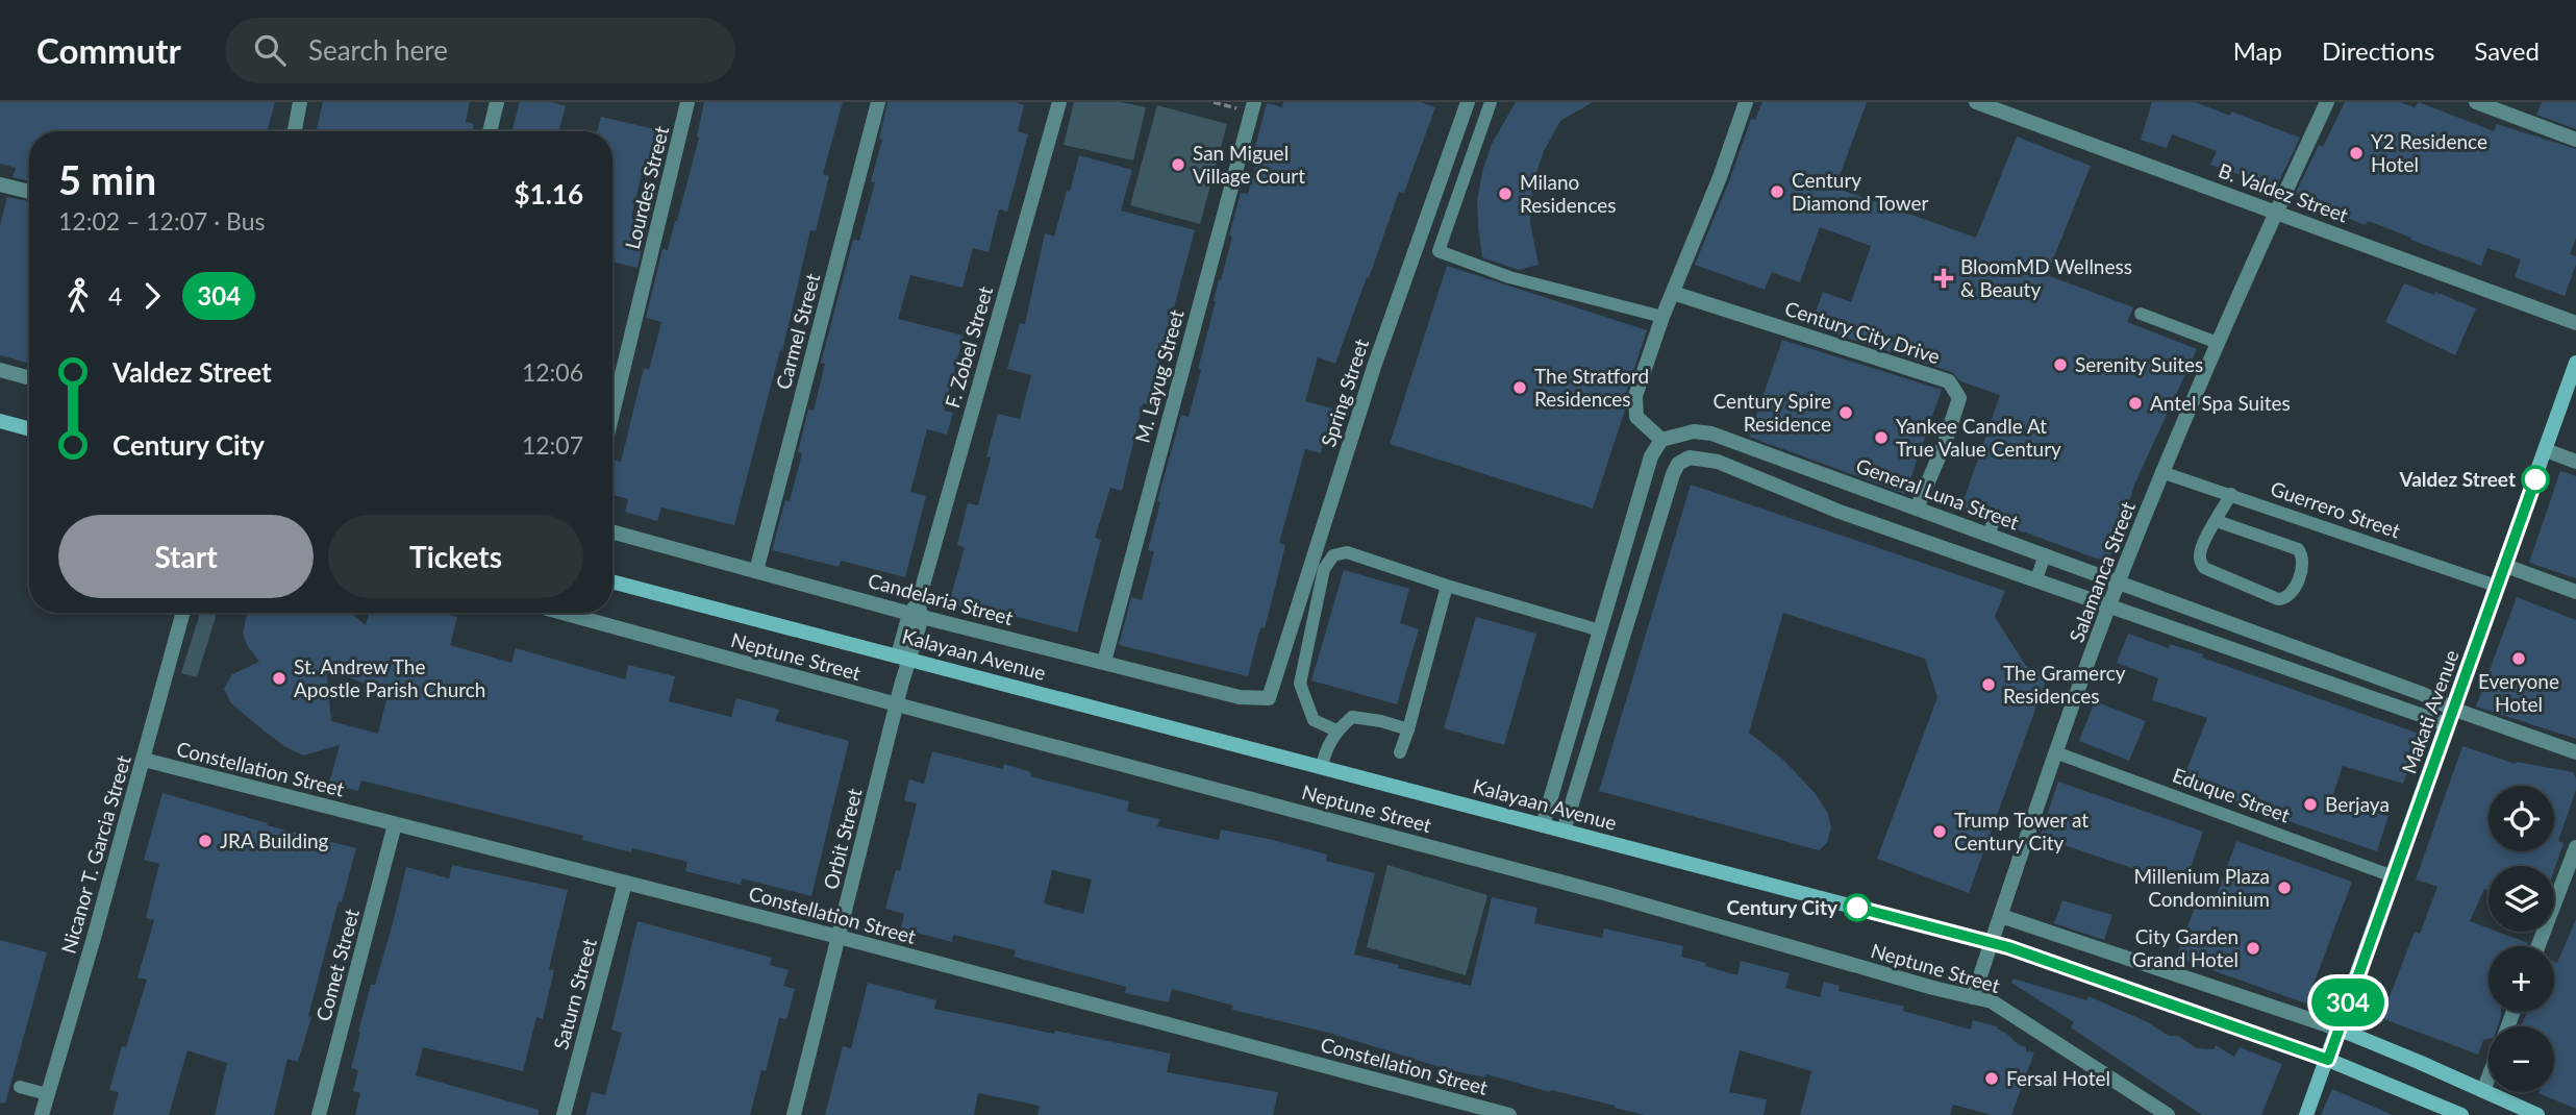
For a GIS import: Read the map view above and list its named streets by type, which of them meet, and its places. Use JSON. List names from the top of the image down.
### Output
{
  "streets": {
    "main road": ["Kalayaan Avenue", "Makati Avenue"],
    "street": [
      "Lourdes Street",
      "B. Valdez Street",
      "Carmel Street",
      "Century City Drive",
      "F. Zobel Street",
      "M. Layug Street",
      "Spring Street",
      "General Luna Street",
      "Salamanca Street",
      "Candelaria Street",
      "Neptune Street",
      "Constellation Street",
      "Orbit Street",
      "Nicanor T. Garcia Street",
      "Comet Street",
      "Saturn Street"
    ],
    "lane": ["Guerrero Street", "Eduque Street"]
  },
  "crossings": [
    ["B. Valdez Street", "Salamanca Street"],
    ["Carmel Street", "Candelaria Street"],
    ["Century City Drive", "General Luna Street"],
    ["F. Zobel Street", "Candelaria Street"],
    ["F. Zobel Street", "Kalayaan Avenue"],
    ["F. Zobel Street", "Orbit Street"],
    ["M. Layug Street", "Candelaria Street"],
    ["Spring Street", "Candelaria Street"],
    ["General Luna Street", "Salamanca Street"],
    ["General Luna Street", "Kalayaan Avenue"],
    ["General Luna Street", "Makati Avenue"],
    ["Guerrero Street", "Salamanca Street"],
    ["Guerrero Street", "Makati Avenue"],
    ["Salamanca Street", "Kalayaan Avenue"],
    ["Salamanca Street", "Neptune Street"],
    ["Salamanca Street", "Eduque Street"],
    ["Kalayaan Avenue", "Makati Avenue"],
    ["Kalayaan Avenue", "Orbit Street"],
    ["Neptune Street", "Orbit Street"],
    ["Makati Avenue", "Eduque Street"],
    ["Constellation Street", "Orbit Street"],
    ["Constellation Street", "Nicanor T. Garcia Street"],
    ["Constellation Street", "Comet Street"],
    ["Constellation Street", "Saturn Street"]
  ],
  "places": {
    "other": [
      "Y2 Residence Hotel",
      "San Miguel Village Court",
      "Century Diamond Tower",
      "Milano Residences",
      "Serenity Suites",
      "The Stratford Residences",
      "Antel Spa Suites",
      "Century Spire Residence",
      "Yankee Candle At True Value Century",
      "Valdez Street",
      "Everyone Hotel",
      "St. Andrew The Apostle Parish Church",
      "The Gramercy Residences",
      "Berjaya",
      "Trump Tower at Century City",
      "JRA Building",
      "Millenium Plaza Condominium",
      "Century City",
      "City Garden Grand Hotel",
      "Fersal Hotel"
    ],
    "health": ["BloomMD Wellness & Beauty"]
  },
  "lines": ["bus line 304"],
  "page": {
    "header": "Commutr",
    "search": "Search here",
    "nav": ["Map", "Directions", "Saved"],
    "on_map": "304",
    "heading": ["5 min", "12:02 – 12:07 · Bus", "$1.16"],
    "legs": ["4", "304"],
    "list": [
      {
        "name": "Valdez Street",
        "value": "12:06"
      },
      {
        "name": "Century City",
        "value": "12:07"
      }
    ],
    "buttons": ["Start", "Tickets"],
    "map_buttons": ["+", "−"]
  }
}
